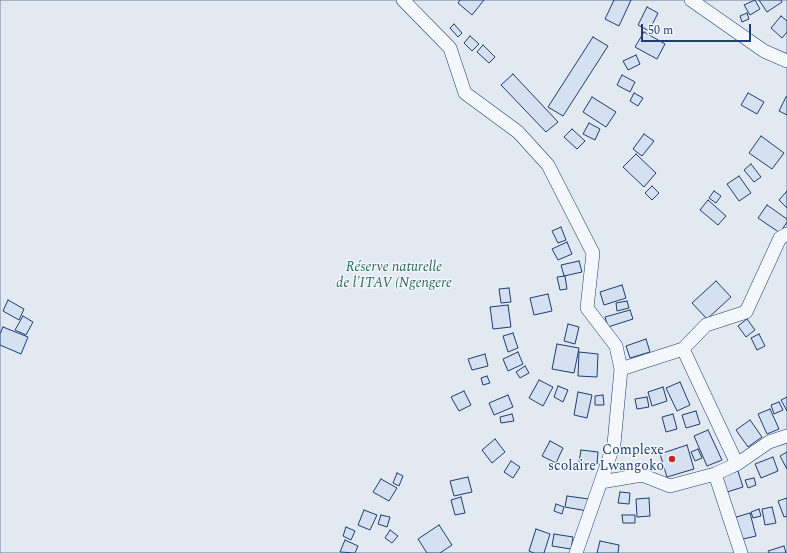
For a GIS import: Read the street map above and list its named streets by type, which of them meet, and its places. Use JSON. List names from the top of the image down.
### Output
{
  "parks": ["Réserve naturelle de l'ITAV (Ngengere"],
  "places": ["Complexe scolaire Lwangoko"],
  "scale_bar": "50 m"
}
